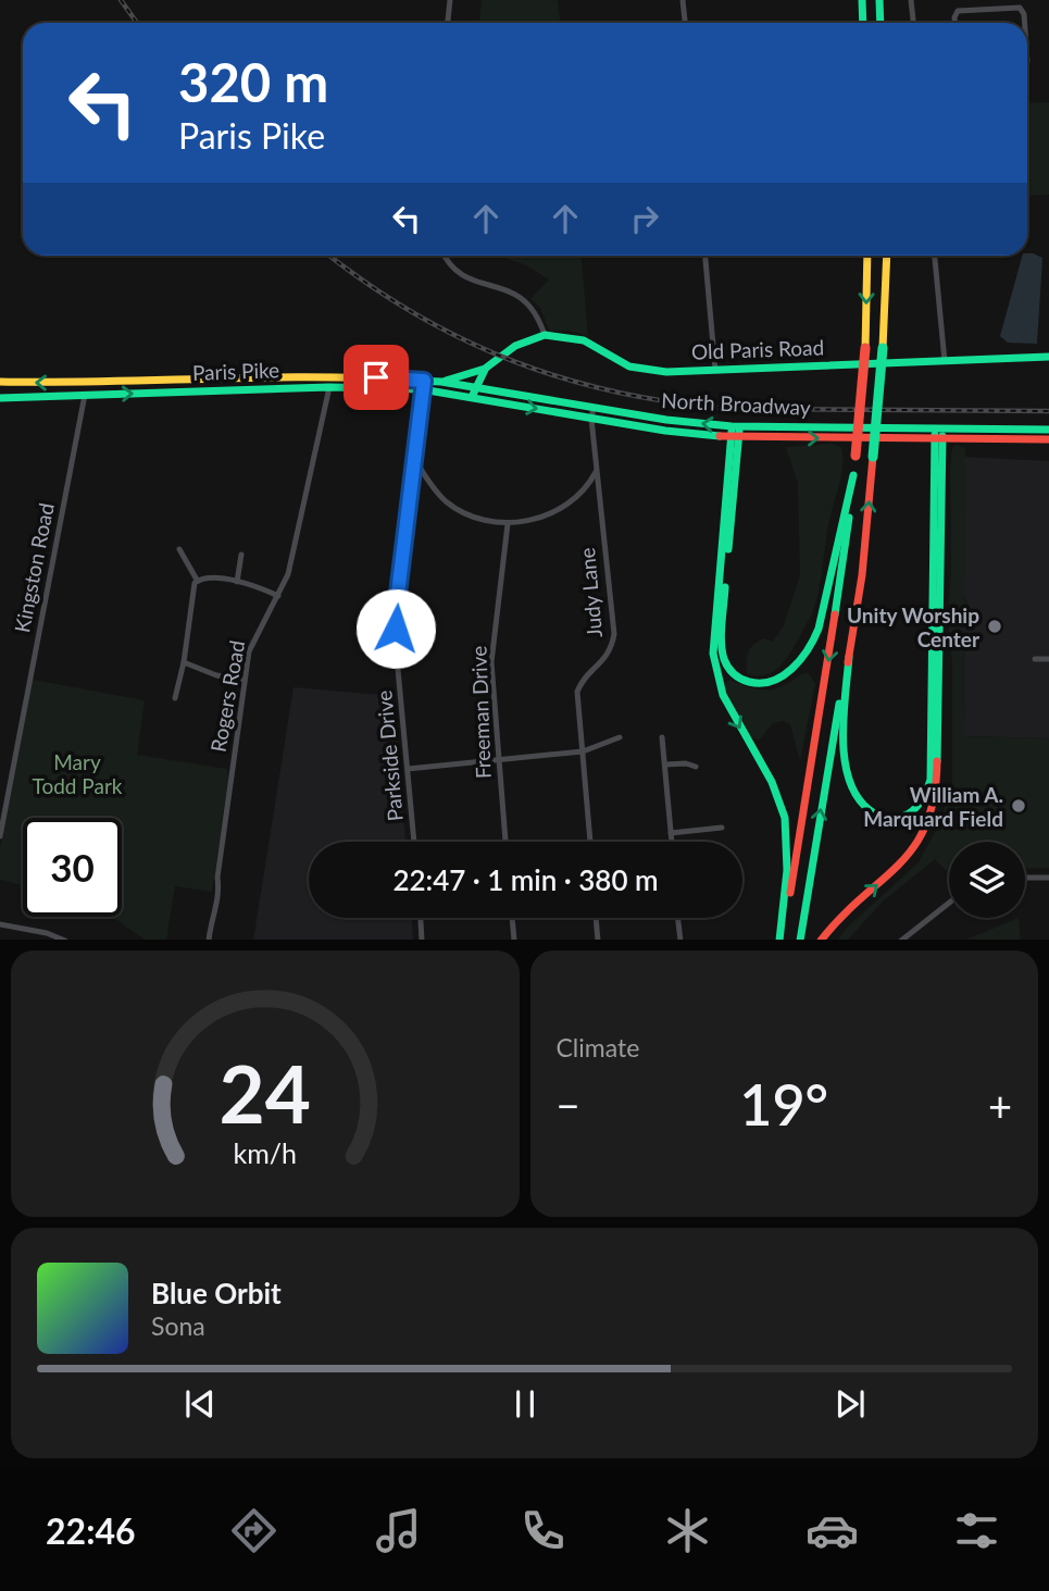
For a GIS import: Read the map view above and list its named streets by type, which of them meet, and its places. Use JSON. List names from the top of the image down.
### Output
{
  "streets": {
    "main road": ["Old Paris Road", "Paris Pike", "North Broadway"],
    "street": [
      "Kingston Road",
      "Judy Lane",
      "Rogers Road",
      "Freeman Drive",
      "Parkside Drive"
    ]
  },
  "crossings": [
    ["Paris Pike", "North Broadway"],
    ["Paris Pike", "Kingston Road"],
    ["Paris Pike", "Rogers Road"],
    ["Paris Pike", "Parkside Drive"],
    ["North Broadway", "Judy Lane"],
    ["North Broadway", "Parkside Drive"]
  ],
  "parks": ["Mary Todd Park"],
  "places": ["Unity Worship Center", "William A. Marquard Field"],
  "page": {
    "turn": ["320 m", "Paris Pike"],
    "limit": "30",
    "trip": "22:47 · 1 min · 380 m",
    "tile": "Climate",
    "heat": ["−", "19°", "+"],
    "song": ["Blue Orbit", "Sona"],
    "tabs": "22:46",
    "gauge": ["24", "km/h"]
  }
}
